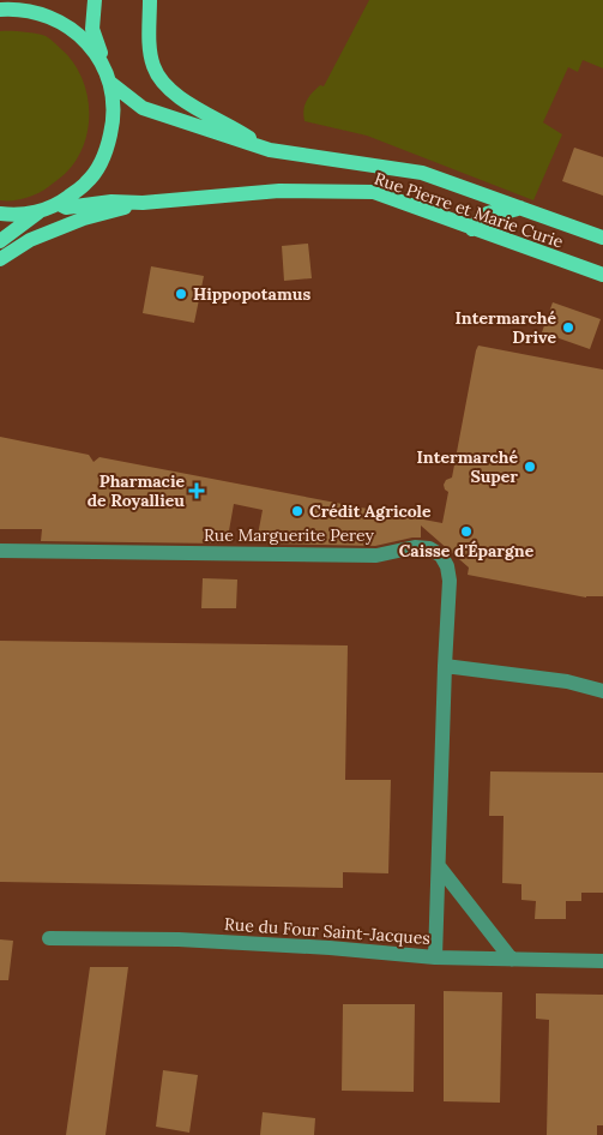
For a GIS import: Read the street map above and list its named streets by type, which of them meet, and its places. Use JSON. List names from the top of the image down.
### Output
{
  "streets": {
    "main road": ["Rue Pierre et Marie Curie"],
    "street": ["Rue Marguerite Perey", "Rue du Four Saint-Jacques"]
  },
  "crossings": [
    ["Rue Marguerite Perey", "Rue du Four Saint-Jacques"]
  ],
  "places": {
    "other": [
      "Hippopotamus",
      "Intermarché Drive",
      "Intermarché Super",
      "Crédit Agricole",
      "Caisse d'Épargne"
    ],
    "health": ["Pharmacie de Royallieu"]
  }
}
